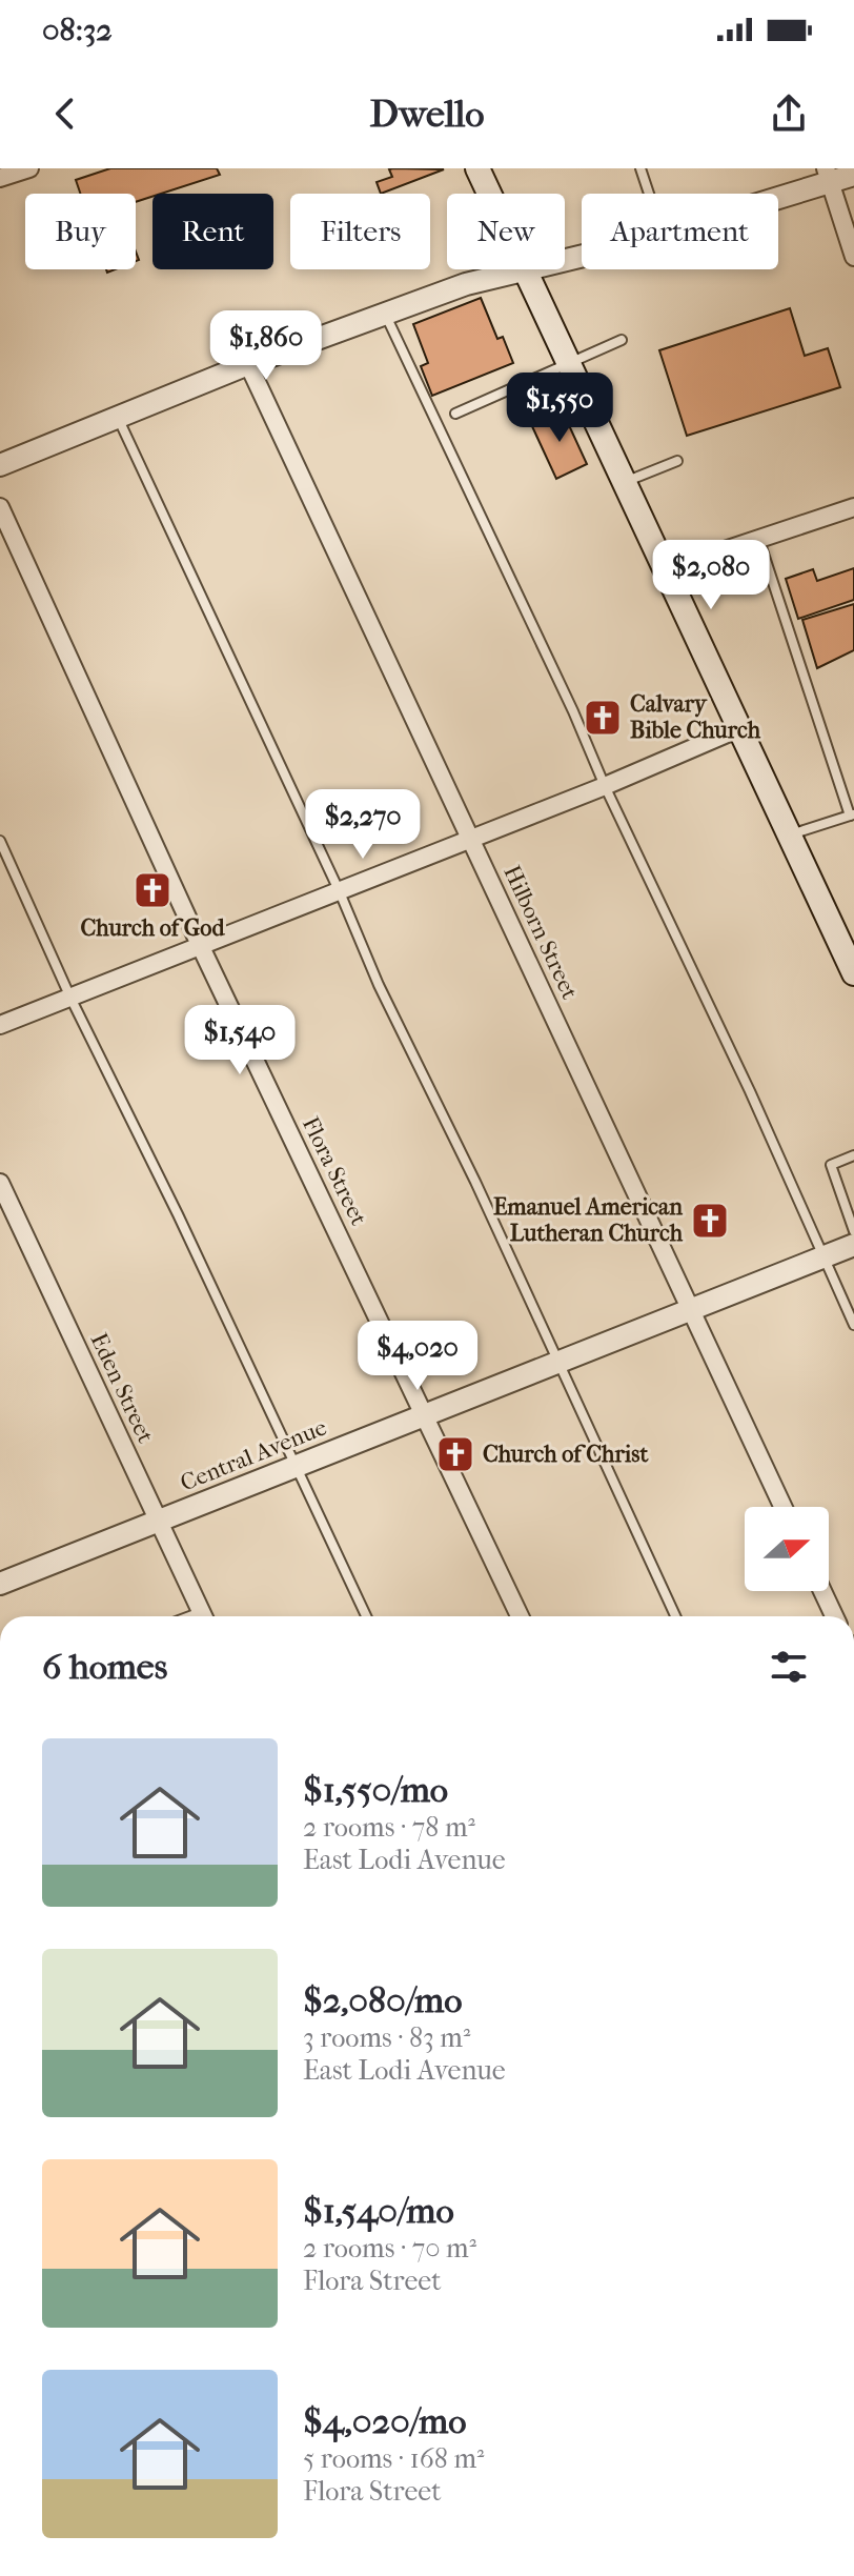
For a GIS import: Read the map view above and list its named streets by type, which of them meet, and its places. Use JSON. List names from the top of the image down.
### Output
{
  "streets": {
    "street": [
      "Hilborn Street",
      "Flora Street",
      "Eden Street",
      "Central Avenue"
    ]
  },
  "crossings": [
    ["Hilborn Street", "Central Avenue"],
    ["Flora Street", "Central Avenue"],
    ["Eden Street", "Central Avenue"]
  ],
  "places": {
    "church": [
      "Calvary Bible Church",
      "Church of God",
      "Emanuel American Lutheran Church",
      "Church of Christ"
    ]
  },
  "north": "right",
  "page": {
    "status": "08:32",
    "header": "Dwello",
    "chip": [
      "Buy",
      "Rent",
      "Filters",
      "New",
      "Apartment"
    ],
    "price": [
      "$1,860",
      "$1,550",
      "$2,080",
      "$2,270",
      "$1,540",
      "$4,020"
    ],
    "heading": "6 homes",
    "list": [
      {
        "name": "$1,550/mo",
        "note": "2 rooms · 78 m² · East Lodi Avenue"
      },
      {
        "name": "$2,080/mo",
        "note": "3 rooms · 83 m² · East Lodi Avenue"
      },
      {
        "name": "$1,540/mo",
        "note": "2 rooms · 70 m² · Flora Street"
      },
      {
        "name": "$4,020/mo",
        "note": "5 rooms · 168 m² · Flora Street"
      }
    ]
  }
}
